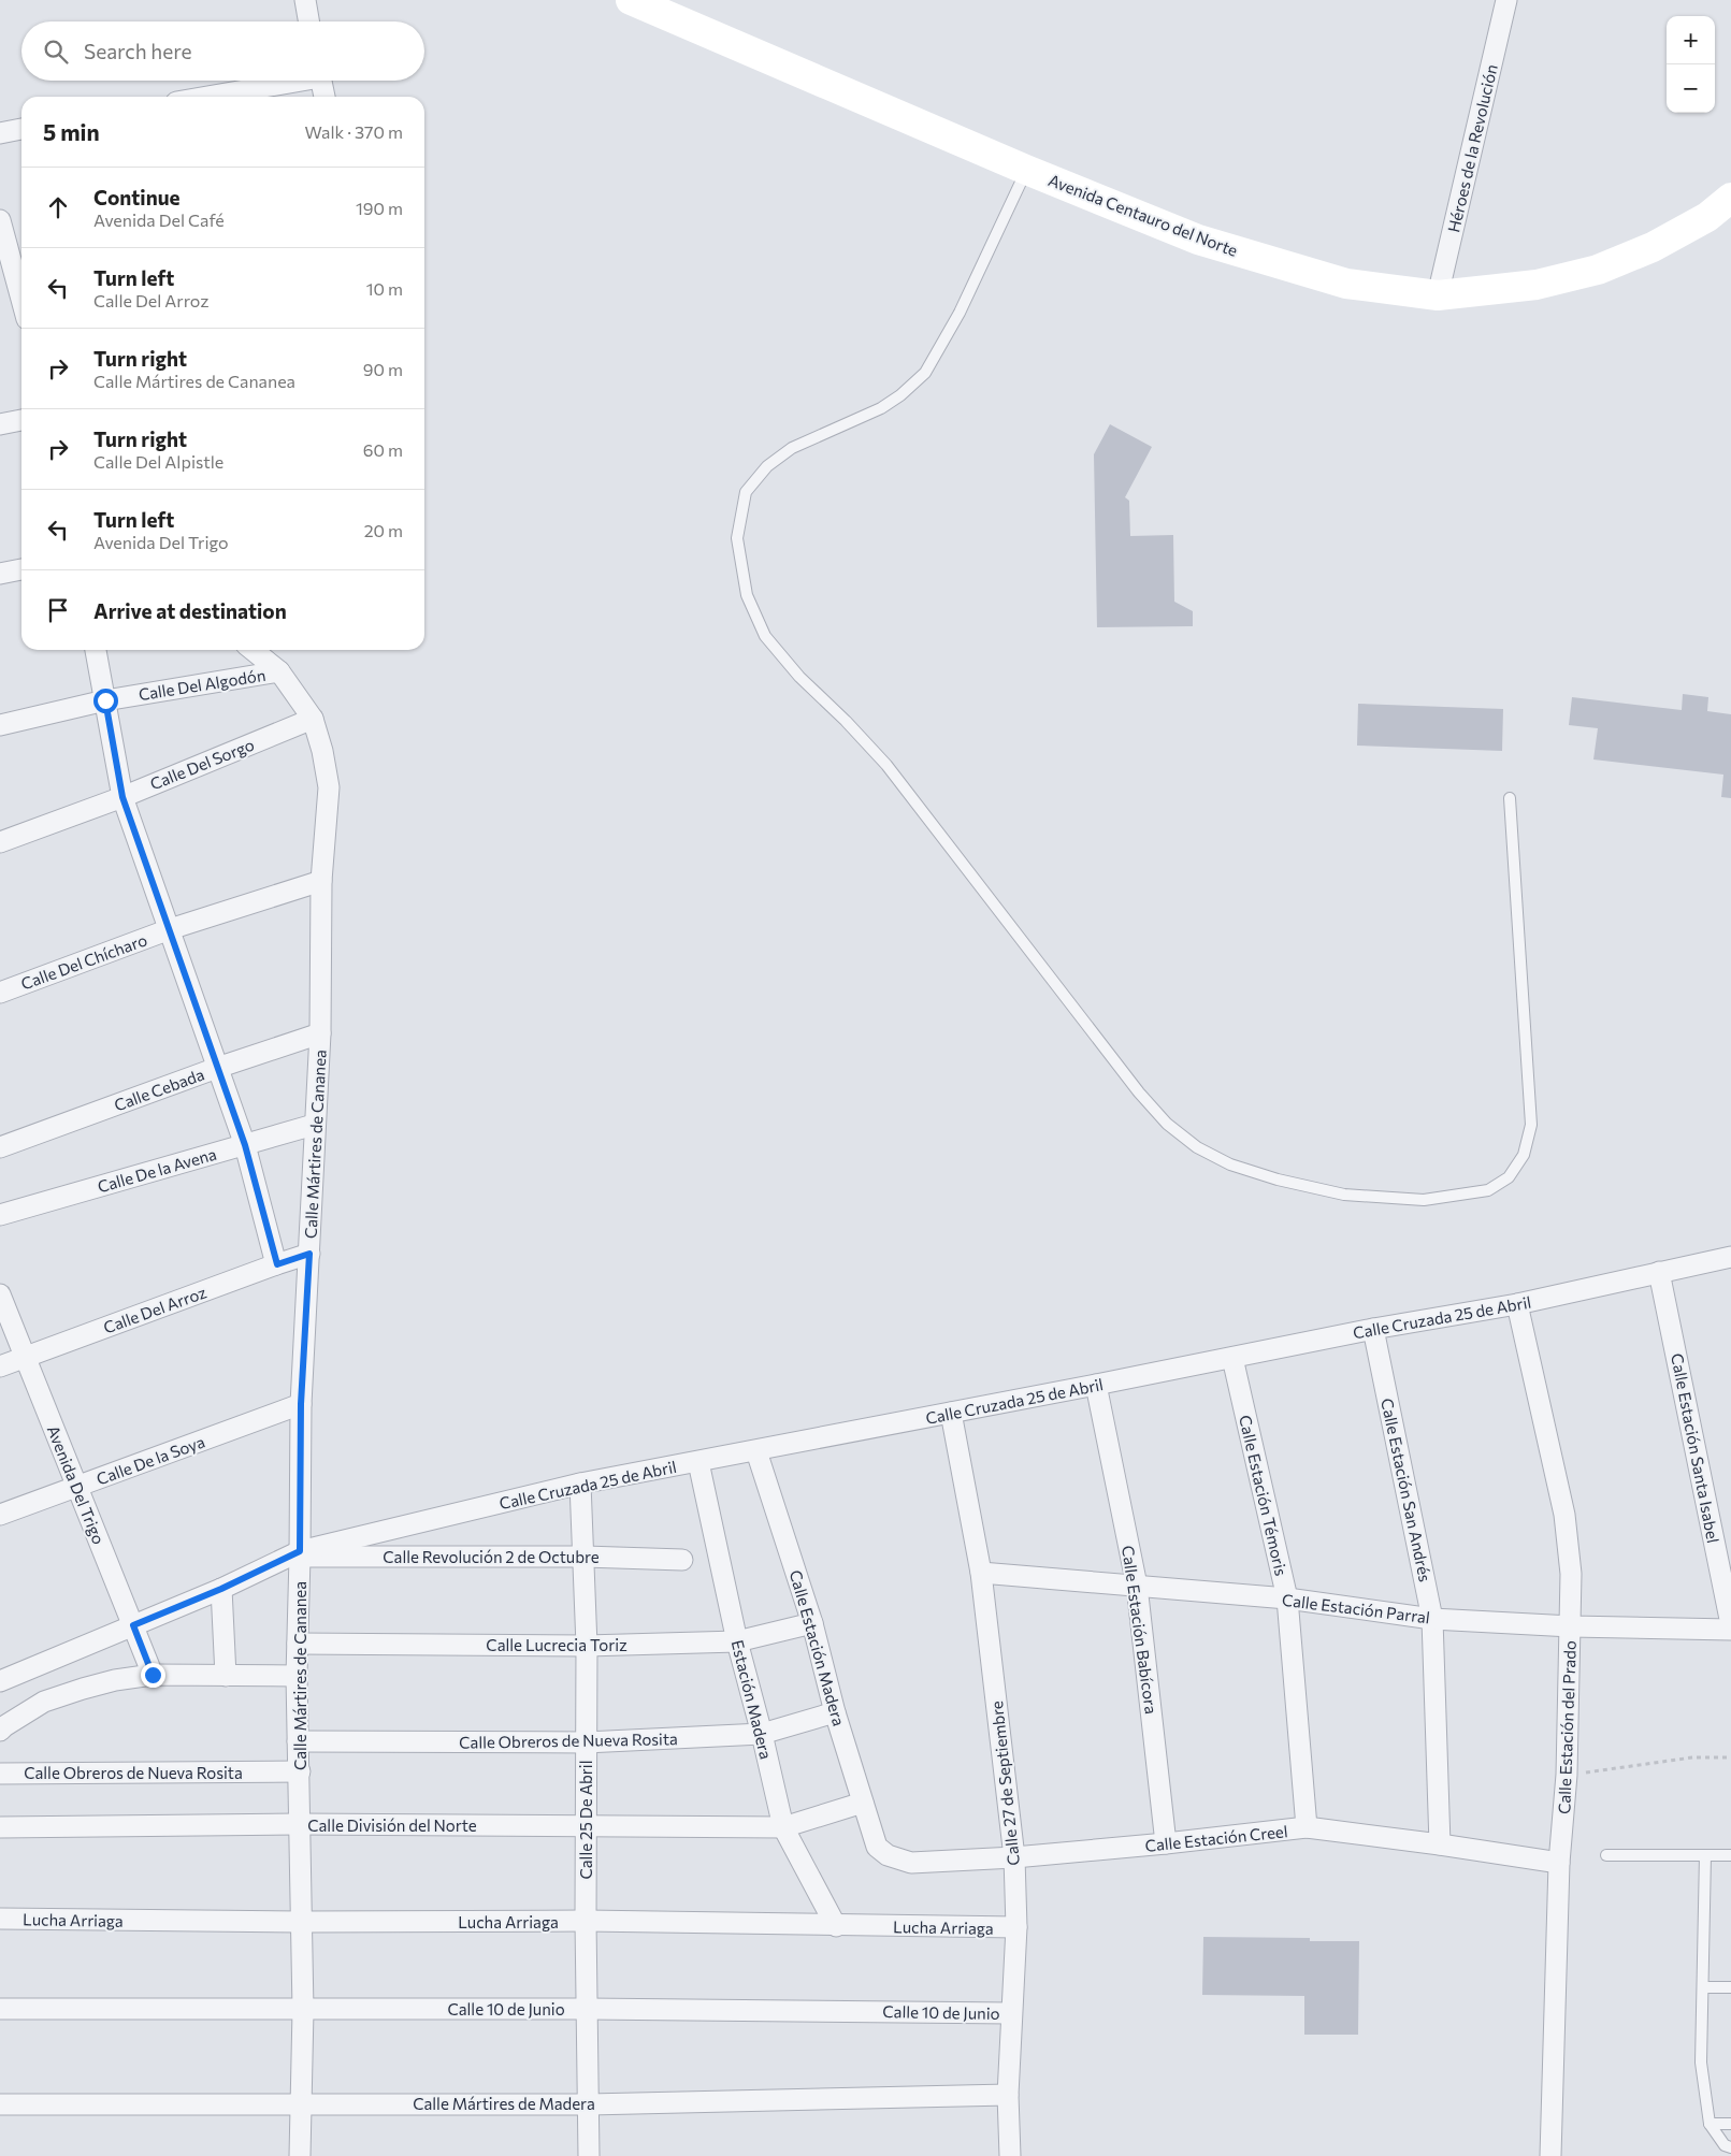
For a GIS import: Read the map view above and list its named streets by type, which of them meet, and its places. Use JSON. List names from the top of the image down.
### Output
{
  "streets": {
    "main road": ["Avenida Centauro del Norte"],
    "street": [
      "Héroes de la Revolución",
      "Calle Del Algodón",
      "Calle Del Sorgo",
      "Calle Del Chícharo",
      "Calle Cebada",
      "Calle Mártires de Cananea",
      "Calle De la Avena",
      "Calle Del Arroz",
      "Calle Cruzada 25 de Abril",
      "Calle Estación Santa Isabel",
      "Calle De la Soya",
      "Avenida Del Trigo",
      "Calle Estación San Andrés",
      "Calle Estación Témoris",
      "Calle Revolución 2 de Octubre",
      "Calle Estación Parral",
      "Calle Estación Babícora",
      "Calle Lucrecia Toriz",
      "Calle Estación Madera",
      "Estación Madera",
      "Calle Estación del Prado",
      "Calle Obreros de Nueva Rosita",
      "Calle 27 de Septiembre",
      "Calle 25 De Abril",
      "Calle División del Norte",
      "Calle Estación Creel",
      "Lucha Arriaga",
      "Calle 10 de Junio",
      "Calle Mártires de Madera"
    ]
  },
  "crossings": [
    ["Héroes de la Revolución", "Avenida Centauro del Norte"],
    ["Calle Del Algodón", "Calle Mártires de Cananea"],
    ["Calle Del Sorgo", "Calle Mártires de Cananea"],
    ["Calle Del Chícharo", "Calle Mártires de Cananea"],
    ["Calle Cebada", "Calle Mártires de Cananea"],
    ["Calle Mártires de Cananea", "Calle De la Avena"],
    ["Calle Mártires de Cananea", "Calle Del Arroz"],
    ["Calle Mártires de Cananea", "Calle Cruzada 25 de Abril"],
    ["Calle Mártires de Cananea", "Calle De la Soya"],
    ["Calle Mártires de Cananea", "Calle Revolución 2 de Octubre"],
    ["Calle Mártires de Cananea", "Calle Lucrecia Toriz"],
    ["Calle Mártires de Cananea", "Calle Obreros de Nueva Rosita"],
    ["Calle Mártires de Cananea", "Calle División del Norte"],
    ["Calle Mártires de Cananea", "Lucha Arriaga"],
    ["Calle Mártires de Cananea", "Calle 10 de Junio"],
    ["Calle Mártires de Cananea", "Calle Mártires de Madera"],
    ["Calle Del Arroz", "Avenida Del Trigo"],
    ["Calle Cruzada 25 de Abril", "Calle Estación Santa Isabel"],
    ["Calle Cruzada 25 de Abril", "Calle Estación San Andrés"],
    ["Calle Cruzada 25 de Abril", "Calle Estación Témoris"],
    ["Calle Cruzada 25 de Abril", "Calle Revolución 2 de Octubre"],
    ["Calle Cruzada 25 de Abril", "Calle Estación Babícora"],
    ["Calle Cruzada 25 de Abril", "Calle Estación Madera"],
    ["Calle Cruzada 25 de Abril", "Estación Madera"],
    ["Calle Cruzada 25 de Abril", "Calle Estación del Prado"],
    ["Calle Cruzada 25 de Abril", "Calle 27 de Septiembre"],
    ["Calle Cruzada 25 de Abril", "Calle 25 De Abril"],
    ["Calle De la Soya", "Avenida Del Trigo"],
    ["Calle Estación San Andrés", "Calle Estación Parral"],
    ["Calle Estación San Andrés", "Calle Estación Creel"],
    ["Calle Estación Témoris", "Calle Estación Parral"],
    ["Calle Estación Témoris", "Calle Estación Creel"],
    ["Calle Revolución 2 de Octubre", "Calle 25 De Abril"],
    ["Calle Estación Parral", "Calle Estación Babícora"],
    ["Calle Estación Parral", "Calle Estación del Prado"],
    ["Calle Estación Parral", "Calle 27 de Septiembre"],
    ["Calle Estación Babícora", "Calle Estación Creel"],
    ["Calle Lucrecia Toriz", "Calle Estación Madera"],
    ["Calle Lucrecia Toriz", "Estación Madera"],
    ["Calle Lucrecia Toriz", "Calle 25 De Abril"],
    ["Calle Estación Madera", "Calle Obreros de Nueva Rosita"],
    ["Calle Estación Madera", "Calle División del Norte"],
    ["Calle Estación Madera", "Calle Estación Creel"],
    ["Estación Madera", "Calle Obreros de Nueva Rosita"],
    ["Estación Madera", "Calle División del Norte"],
    ["Estación Madera", "Lucha Arriaga"],
    ["Calle Estación del Prado", "Calle Estación Creel"],
    ["Calle Obreros de Nueva Rosita", "Calle 25 De Abril"],
    ["Calle 27 de Septiembre", "Calle Estación Creel"],
    ["Calle 27 de Septiembre", "Lucha Arriaga"],
    ["Calle 27 de Septiembre", "Calle 10 de Junio"],
    ["Calle 27 de Septiembre", "Calle Mártires de Madera"],
    ["Calle 25 De Abril", "Calle División del Norte"],
    ["Calle 25 De Abril", "Lucha Arriaga"],
    ["Calle 25 De Abril", "Calle 10 de Junio"],
    ["Calle 25 De Abril", "Calle Mártires de Madera"]
  ],
  "page": {
    "map_buttons": ["+", "−"],
    "search": "Search here",
    "heading": ["5 min", "Walk · 370 m"],
    "list": [
      ["Continue", "Avenida Del Café", "190 m"],
      ["Turn left", "Calle Del Arroz", "10 m"],
      ["Turn right", "Calle Mártires de Cananea", "90 m"],
      ["Turn right", "Calle Del Alpistle", "60 m"],
      ["Turn left", "Avenida Del Trigo", "20 m"],
      "Arrive at destination"
    ]
  }
}
